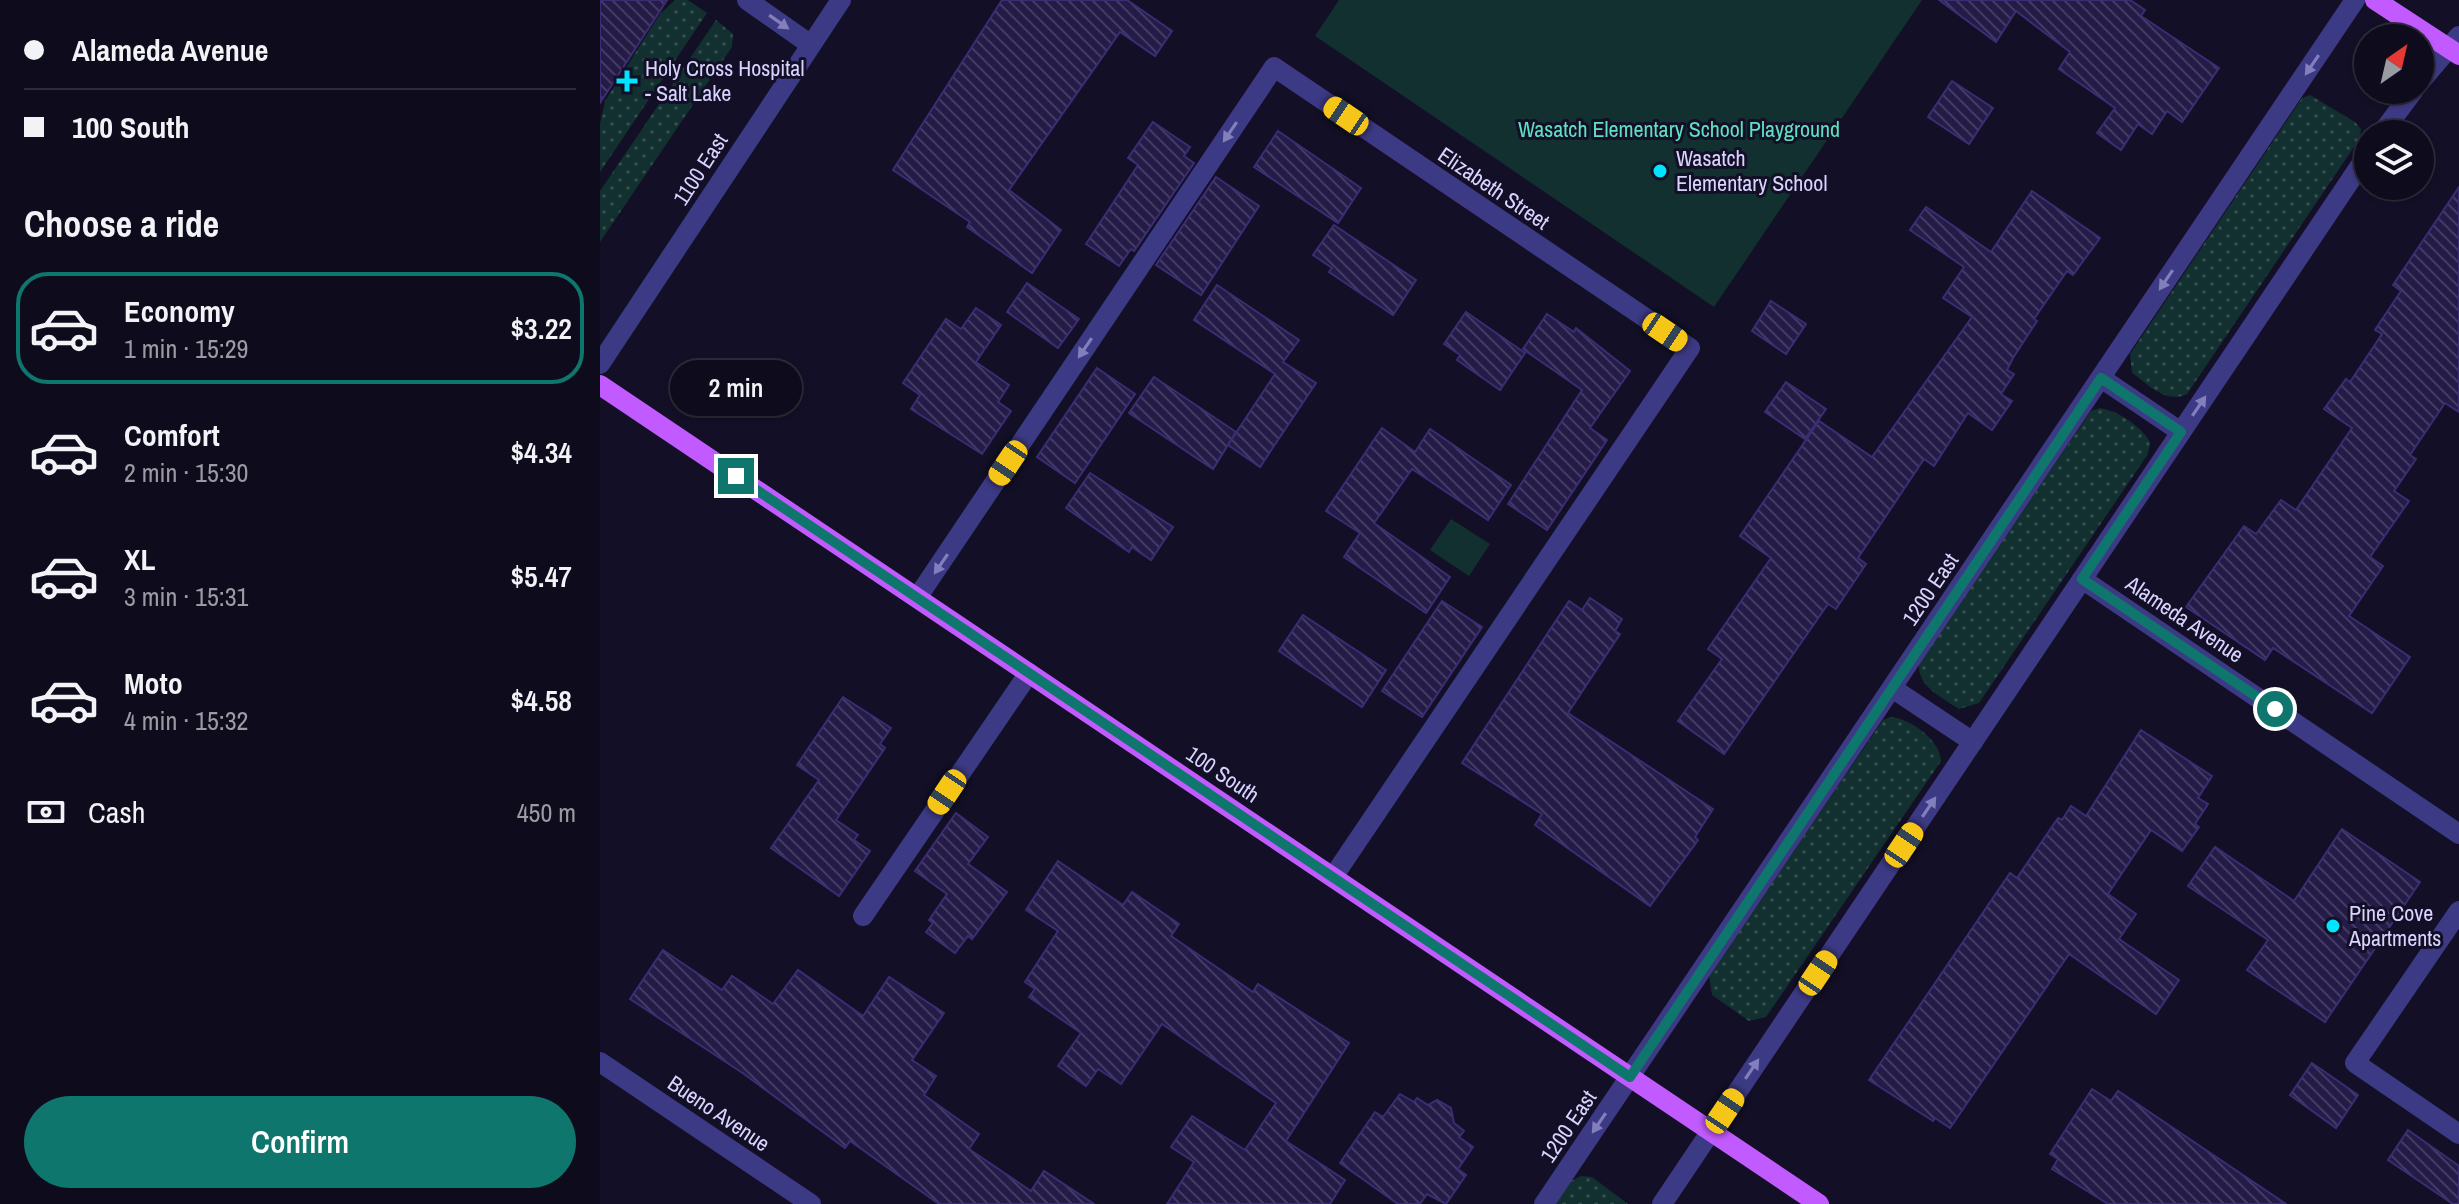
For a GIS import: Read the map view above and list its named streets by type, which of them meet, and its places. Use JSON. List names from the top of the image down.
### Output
{
  "streets": {
    "main road": ["100 South"],
    "street": [
      "1100 East",
      "Elizabeth Street",
      "1200 East",
      "Alameda Avenue",
      "Bueno Avenue"
    ]
  },
  "crossings": [
    ["Elizabeth Street", "100 South"],
    ["1200 East", "100 South"]
  ],
  "parks": ["Wasatch Elementary School Playground"],
  "places": {
    "health": ["Holy Cross Hospital - Salt Lake"],
    "other": ["Wasatch Elementary School", "Pine Cove Apartments"]
  },
  "north": "top right",
  "page": {
    "banner": ["Alameda Avenue", "100 South"],
    "heading": "Choose a ride",
    "list": [
      {
        "name": "Economy",
        "note": "1 min · 15:29",
        "value": "$3.22"
      },
      {
        "name": "Comfort",
        "note": "2 min · 15:30",
        "value": "$4.34"
      },
      {
        "name": "XL",
        "note": "3 min · 15:31",
        "value": "$5.47"
      },
      {
        "name": "Moto",
        "note": "4 min · 15:32",
        "value": "$4.58"
      }
    ],
    "bubble": "2 min",
    "pay": ["Cash", "450 m"],
    "buttons": "Confirm"
  }
}
